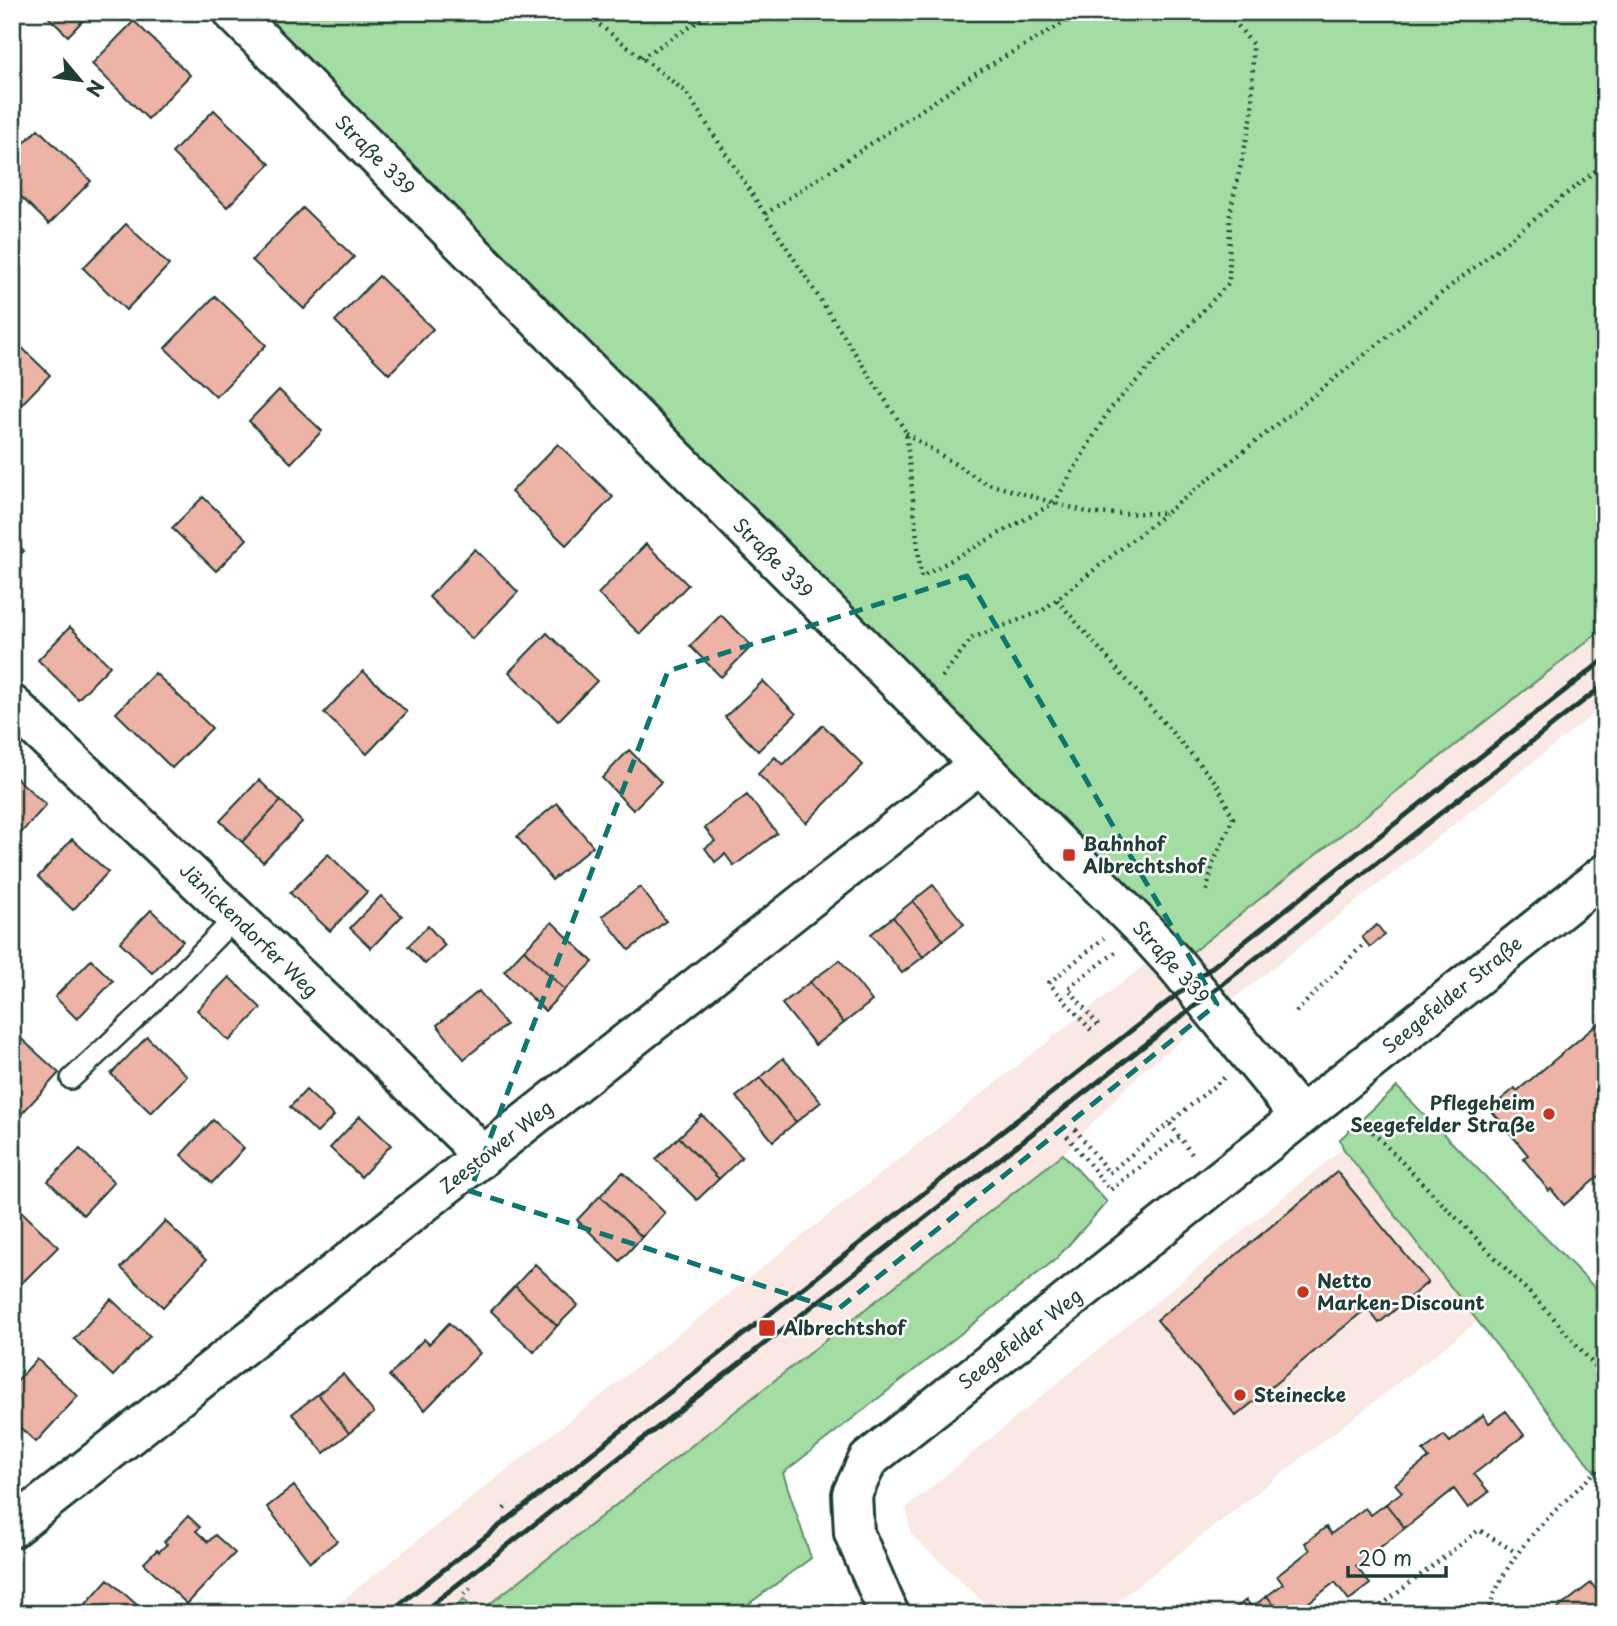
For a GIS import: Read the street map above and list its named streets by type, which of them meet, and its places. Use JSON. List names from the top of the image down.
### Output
{
  "streets": {
    "street": [
      "Straße 339",
      "Jänickendorfer Weg",
      "Seegefelder Straße",
      "Zeestower Weg",
      "Seegefelder Weg"
    ]
  },
  "crossings": [
    ["Straße 339", "Seegefelder Straße"],
    ["Straße 339", "Zeestower Weg"],
    ["Straße 339", "Seegefelder Weg"],
    ["Jänickendorfer Weg", "Zeestower Weg"],
    ["Seegefelder Straße", "Seegefelder Weg"]
  ],
  "places": {
    "transit": ["Bahnhof Albrechtshof", "Albrechtshof"],
    "other": ["Pflegeheim Seegefelder Straße", "Netto Marken-Discount", "Steinecke"]
  },
  "scale_bar": "20 m",
  "north": "bottom right"
}
